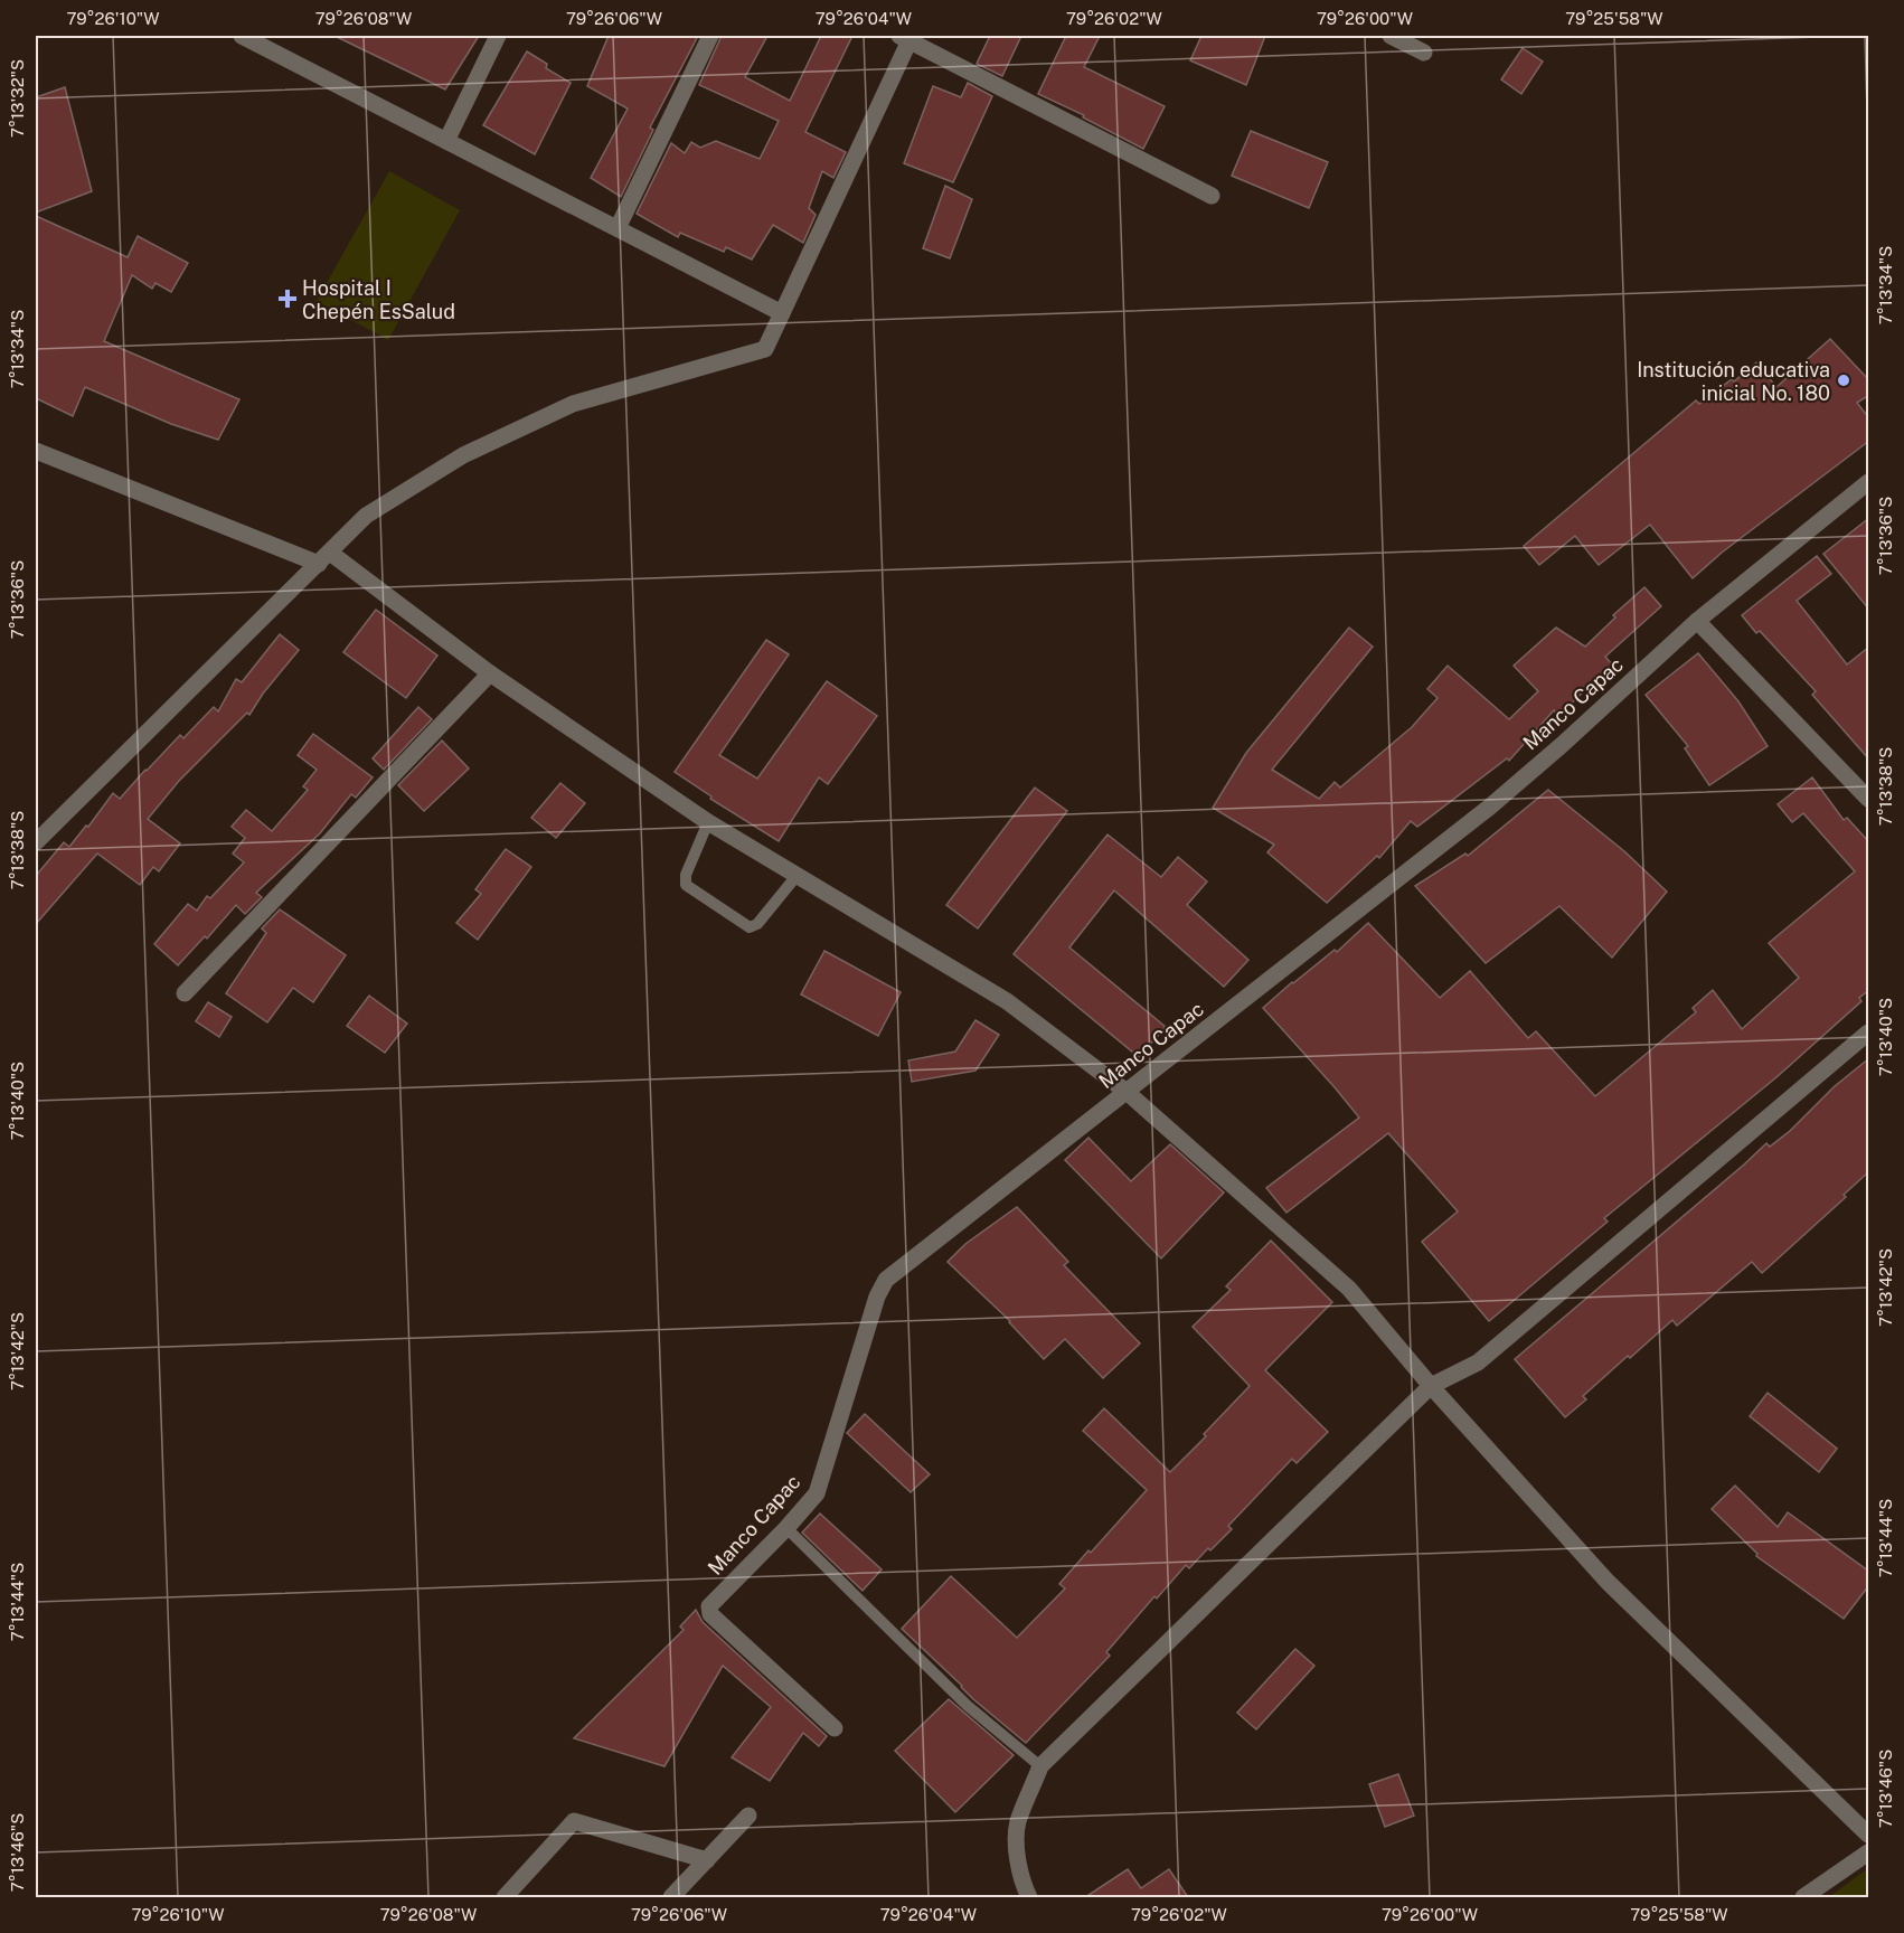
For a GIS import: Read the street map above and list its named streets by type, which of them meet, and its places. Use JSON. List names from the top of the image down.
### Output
{
  "streets": {
    "street": ["Manco Capac"]
  },
  "places": {
    "health": ["Hospital I Chepén EsSalud"],
    "other": ["Institución educativa inicial No. 180"]
  },
  "coordinates": [
    "79°26'10\"W",
    "79°26'08\"W",
    "79°26'06\"W",
    "79°26'04\"W",
    "79°26'02\"W",
    "79°26'00\"W",
    "79°25'58\"W",
    "7°13'32\"S",
    "7°13'34\"S",
    "7°13'36\"S",
    "7°13'38\"S",
    "7°13'40\"S",
    "7°13'42\"S",
    "7°13'44\"S",
    "7°13'46\"S"
  ]
}
